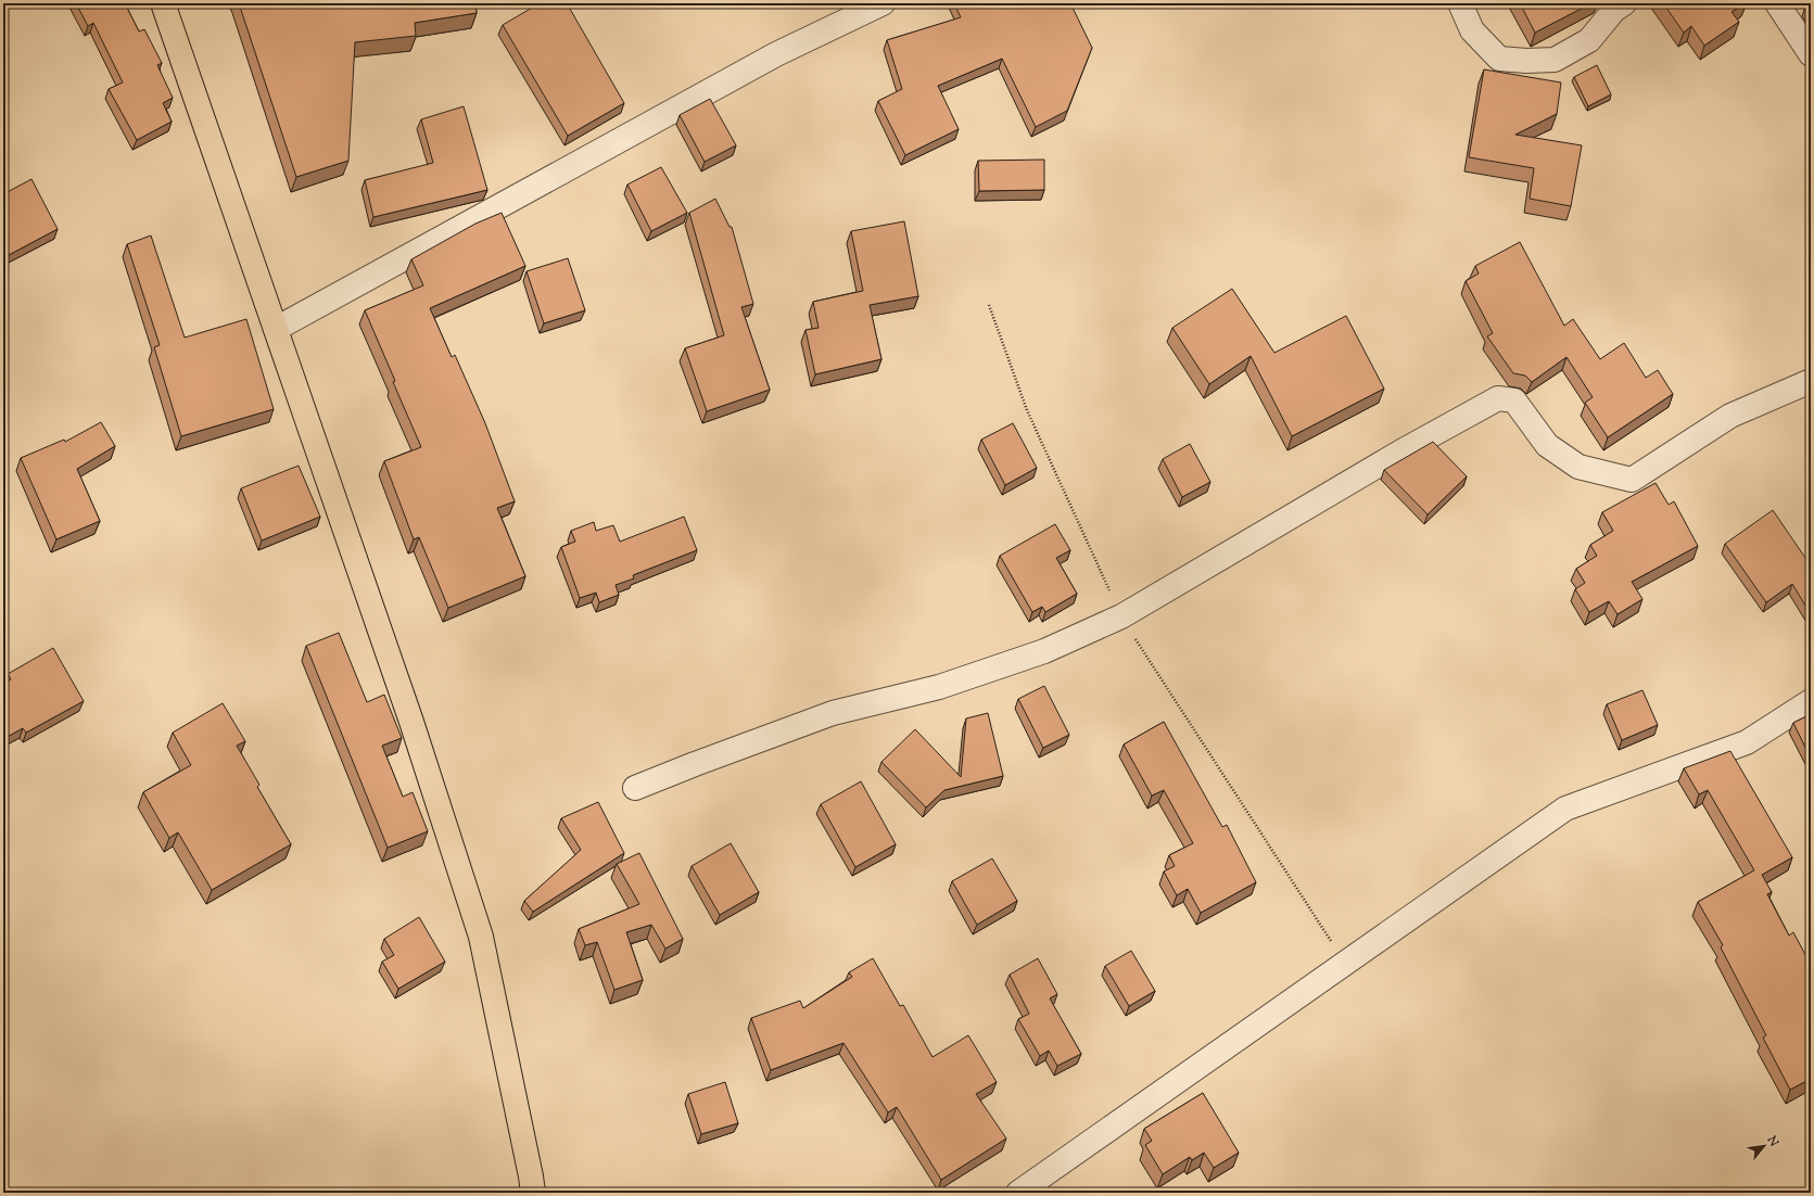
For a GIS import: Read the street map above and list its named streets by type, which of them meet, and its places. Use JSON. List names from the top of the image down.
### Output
{
  "north": "top right"
}
